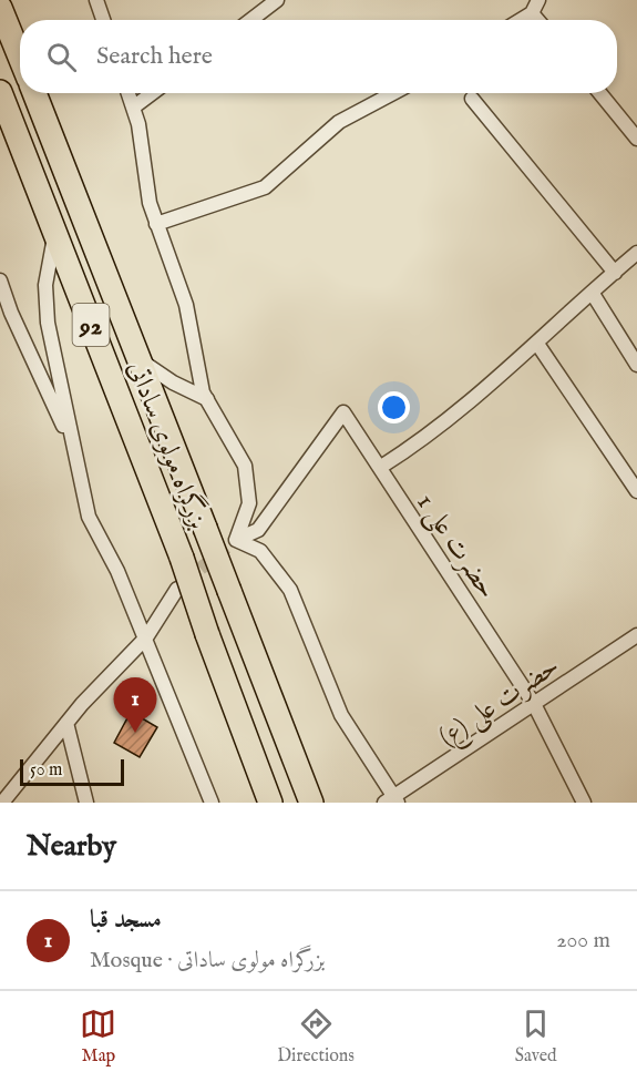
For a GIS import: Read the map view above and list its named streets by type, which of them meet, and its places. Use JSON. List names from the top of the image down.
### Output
{
  "streets": {
    "highway": ["92", "بزرگراه مولوی ساداتی"],
    "street": ["حضرت علی 1", "حضرت علی (ع)"]
  },
  "crossings": [
    ["حضرت علی 1", "حضرت علی (ع)"]
  ],
  "scale_bar": "50 m",
  "page": {
    "search": "Search here",
    "pins": "1",
    "scale": "50 m",
    "heading": "Nearby",
    "list": [
      {
        "mark": "1",
        "name": "مسجد قبا",
        "note": "Mosque · بزرگراه مولوی ساداتی",
        "value": "200 m"
      }
    ],
    "nav": ["Map", "Directions", "Saved"]
  }
}
